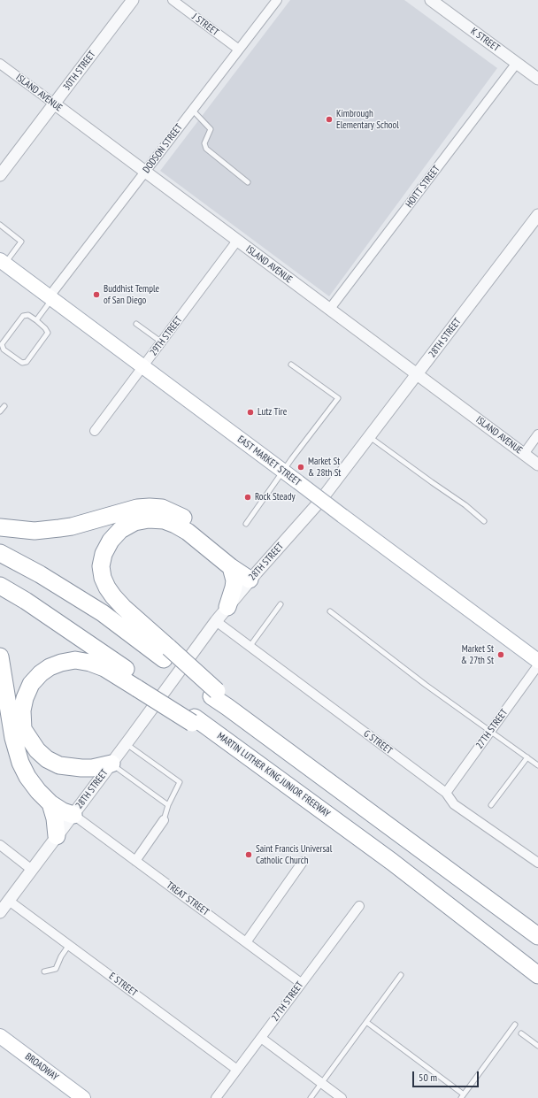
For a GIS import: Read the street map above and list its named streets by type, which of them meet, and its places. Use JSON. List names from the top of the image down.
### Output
{
  "streets": {
    "highway": ["MARTIN LUTHER KING JUNIOR FREEWAY"],
    "main road": ["EAST MARKET STREET", "BROADWAY"],
    "street": [
      "J STREET",
      "K STREET",
      "30TH STREET",
      "ISLAND AVENUE",
      "DODSON STREET",
      "HOITT STREET",
      "29TH STREET",
      "28TH STREET",
      "27TH STREET",
      "G STREET",
      "TREAT STREET",
      "E STREET"
    ]
  },
  "crossings": [
    ["J STREET", "DODSON STREET"],
    ["K STREET", "HOITT STREET"],
    ["30TH STREET", "ISLAND AVENUE"],
    ["ISLAND AVENUE", "DODSON STREET"],
    ["ISLAND AVENUE", "HOITT STREET"],
    ["ISLAND AVENUE", "29TH STREET"],
    ["ISLAND AVENUE", "28TH STREET"],
    ["DODSON STREET", "EAST MARKET STREET"],
    ["29TH STREET", "EAST MARKET STREET"],
    ["28TH STREET", "G STREET"],
    ["28TH STREET", "TREAT STREET"],
    ["28TH STREET", "E STREET"],
    ["27TH STREET", "G STREET"],
    ["27TH STREET", "TREAT STREET"],
    ["27TH STREET", "E STREET"]
  ],
  "places": [
    "Kimbrough Elementary School",
    "Buddhist Temple of San Diego",
    "Lutz Tire",
    "Market St & 28th St",
    "Rock Steady",
    "Market St & 27th St",
    "Saint Francis Universal Catholic Church"
  ],
  "scale_bar": "50 m"
}
